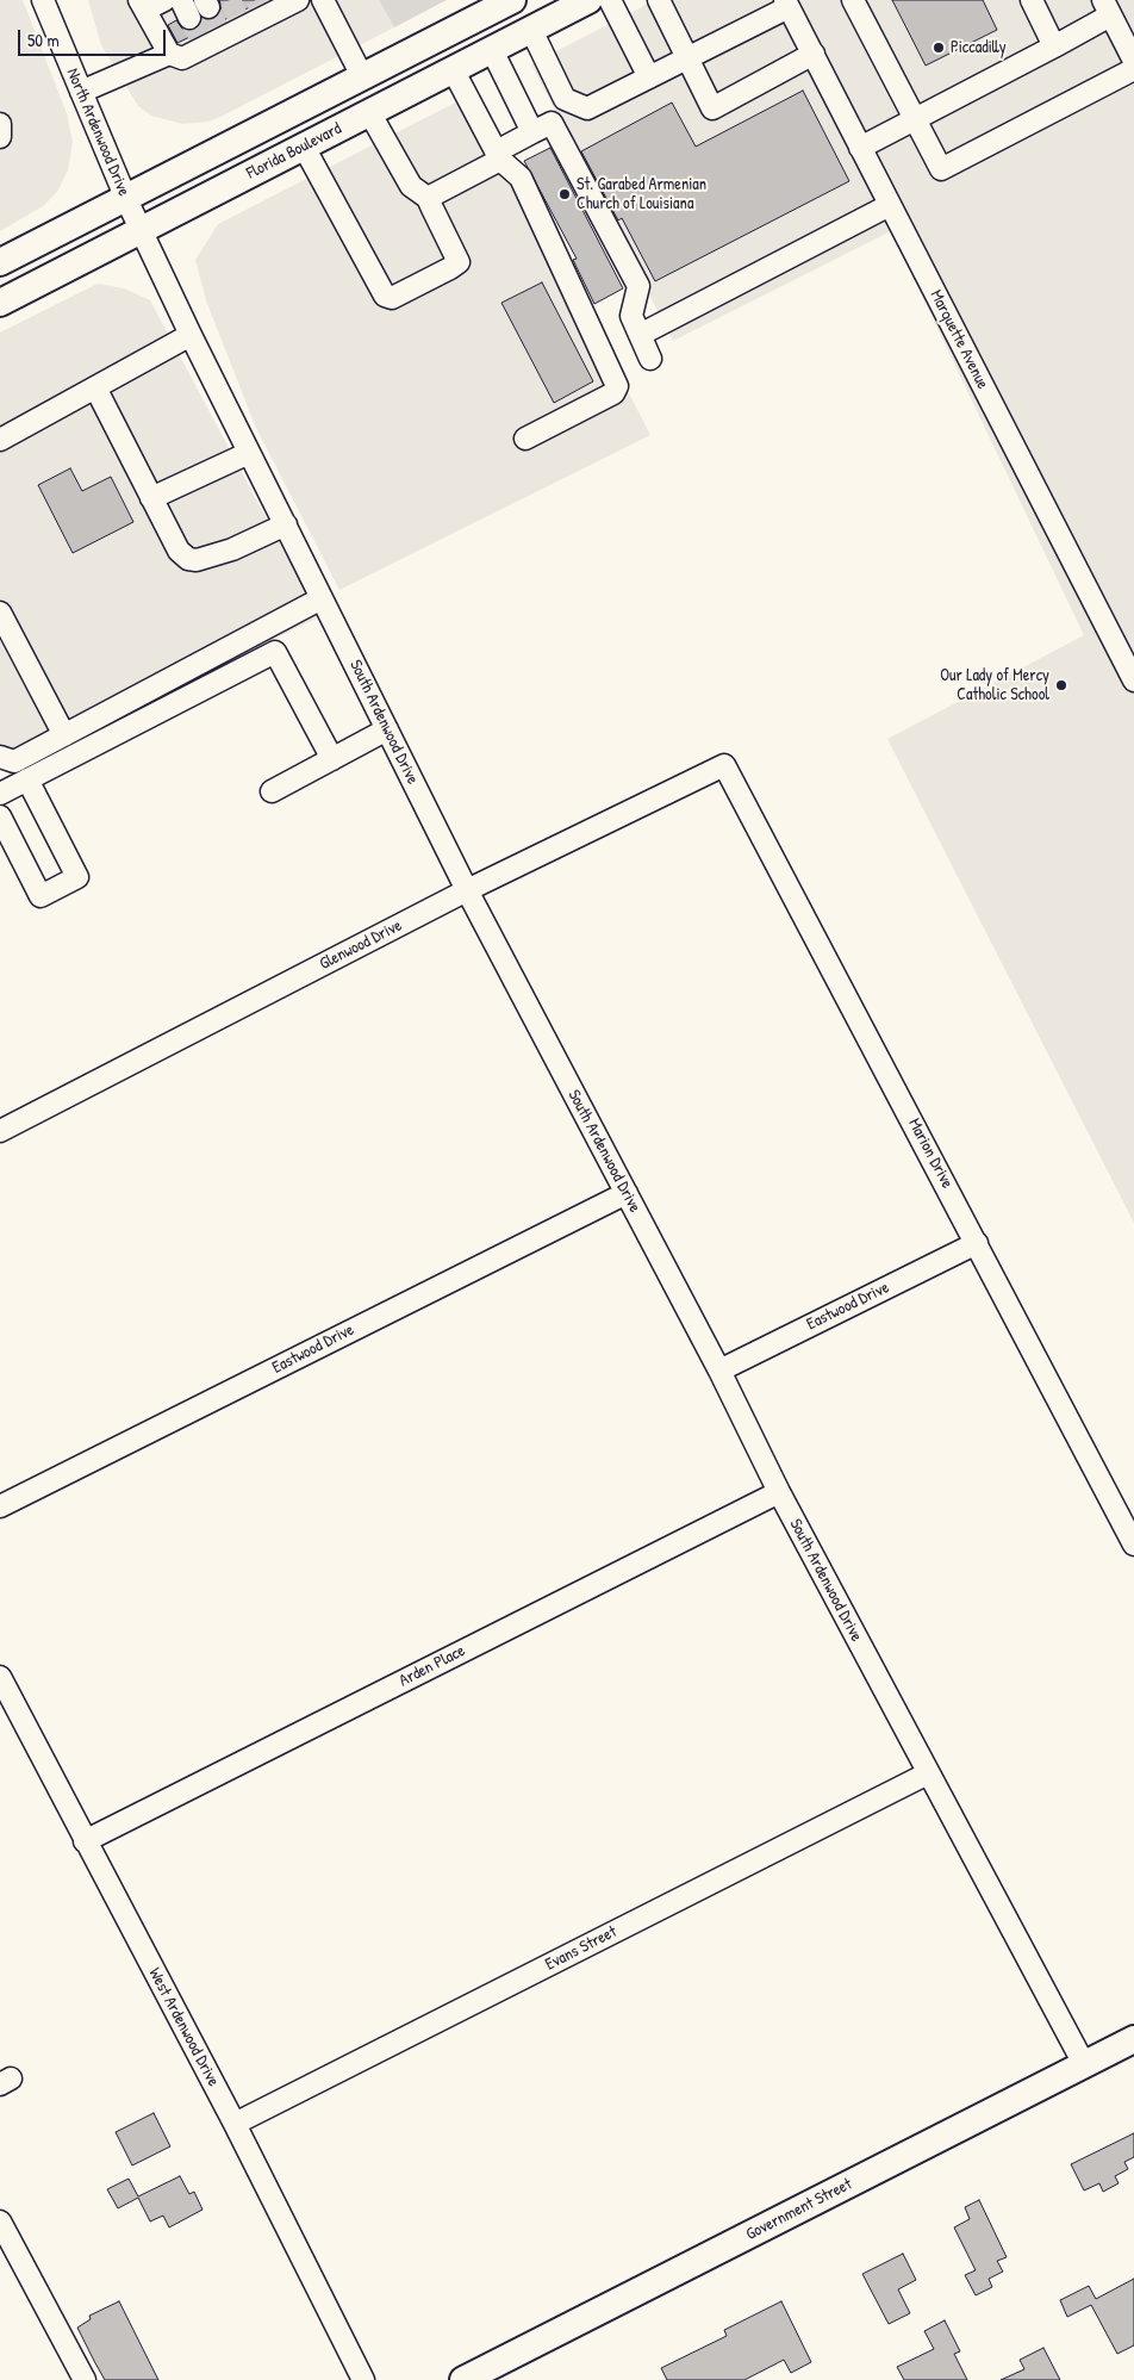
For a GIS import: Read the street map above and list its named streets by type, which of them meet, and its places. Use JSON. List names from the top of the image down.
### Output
{
  "streets": {
    "main road": ["Florida Boulevard", "Government Street"],
    "street": [
      "North Ardenwood Drive",
      "Marquette Avenue",
      "South Ardenwood Drive",
      "Glenwood Drive",
      "Marion Drive",
      "Eastwood Drive",
      "Arden Place",
      "Evans Street",
      "West Ardenwood Drive"
    ]
  },
  "crossings": [
    ["North Ardenwood Drive", "Florida Boulevard"],
    ["North Ardenwood Drive", "South Ardenwood Drive"],
    ["Florida Boulevard", "South Ardenwood Drive"],
    ["South Ardenwood Drive", "Glenwood Drive"],
    ["South Ardenwood Drive", "Eastwood Drive"],
    ["South Ardenwood Drive", "Arden Place"],
    ["South Ardenwood Drive", "Evans Street"],
    ["South Ardenwood Drive", "Government Street"],
    ["Glenwood Drive", "Marion Drive"],
    ["Marion Drive", "Eastwood Drive"],
    ["Arden Place", "West Ardenwood Drive"],
    ["Evans Street", "West Ardenwood Drive"]
  ],
  "places": ["Piccadilly", "St. Garabed Armenian Church of Louisiana", "Our Lady of Mercy Catholic School"],
  "scale_bar": "50 m"
}
